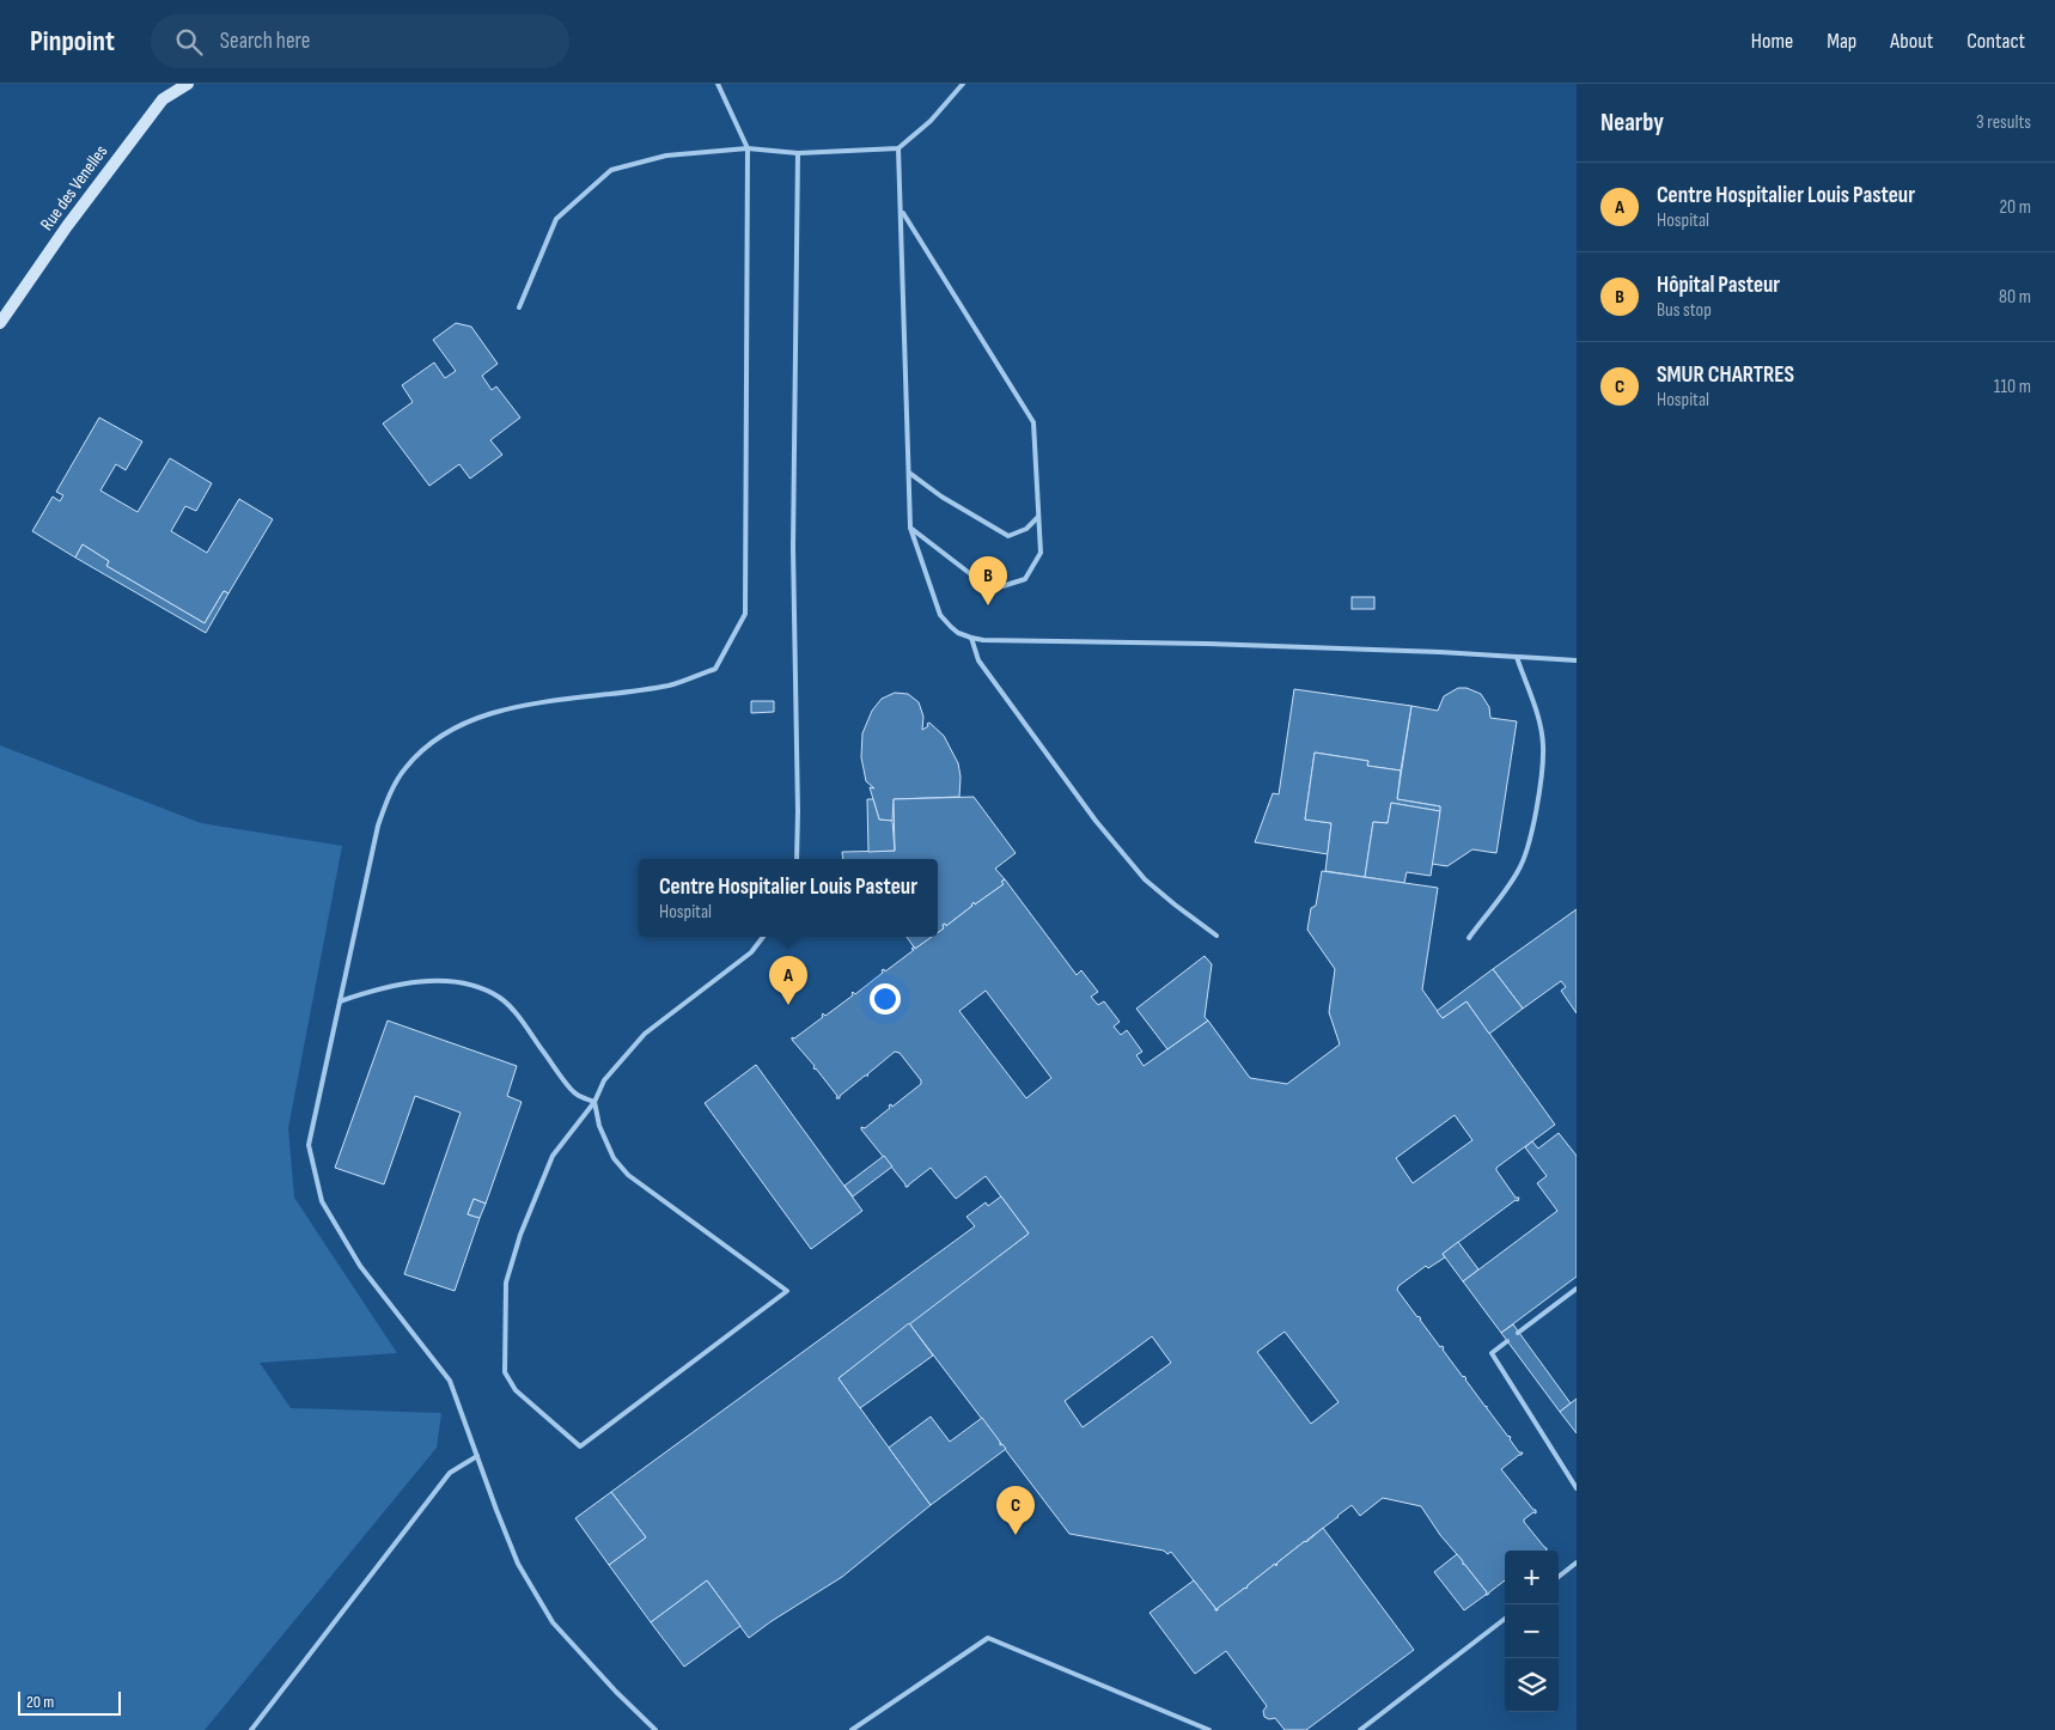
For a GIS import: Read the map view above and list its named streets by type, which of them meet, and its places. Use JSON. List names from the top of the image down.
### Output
{
  "streets": {
    "street": ["Rue des Venelles"]
  },
  "scale_bar": "20 m",
  "page": {
    "header": "Pinpoint",
    "search": "Search here",
    "nav": [
      "Home",
      "Map",
      "About",
      "Contact"
    ],
    "heading": ["Nearby", "3 results"],
    "list": [
      {
        "mark": "A",
        "name": "Centre Hospitalier Louis Pasteur",
        "note": "Hospital",
        "value": "20 m"
      },
      {
        "mark": "B",
        "name": "Hôpital Pasteur",
        "note": "Bus stop",
        "value": "80 m"
      },
      {
        "mark": "C",
        "name": "SMUR CHARTRES",
        "note": "Hospital",
        "value": "110 m"
      }
    ],
    "pins": ["B", "A", "C"],
    "popup": ["Centre Hospitalier Louis Pasteur", "Hospital"],
    "map_buttons": ["+", "−"],
    "scale": "20 m"
  }
}
